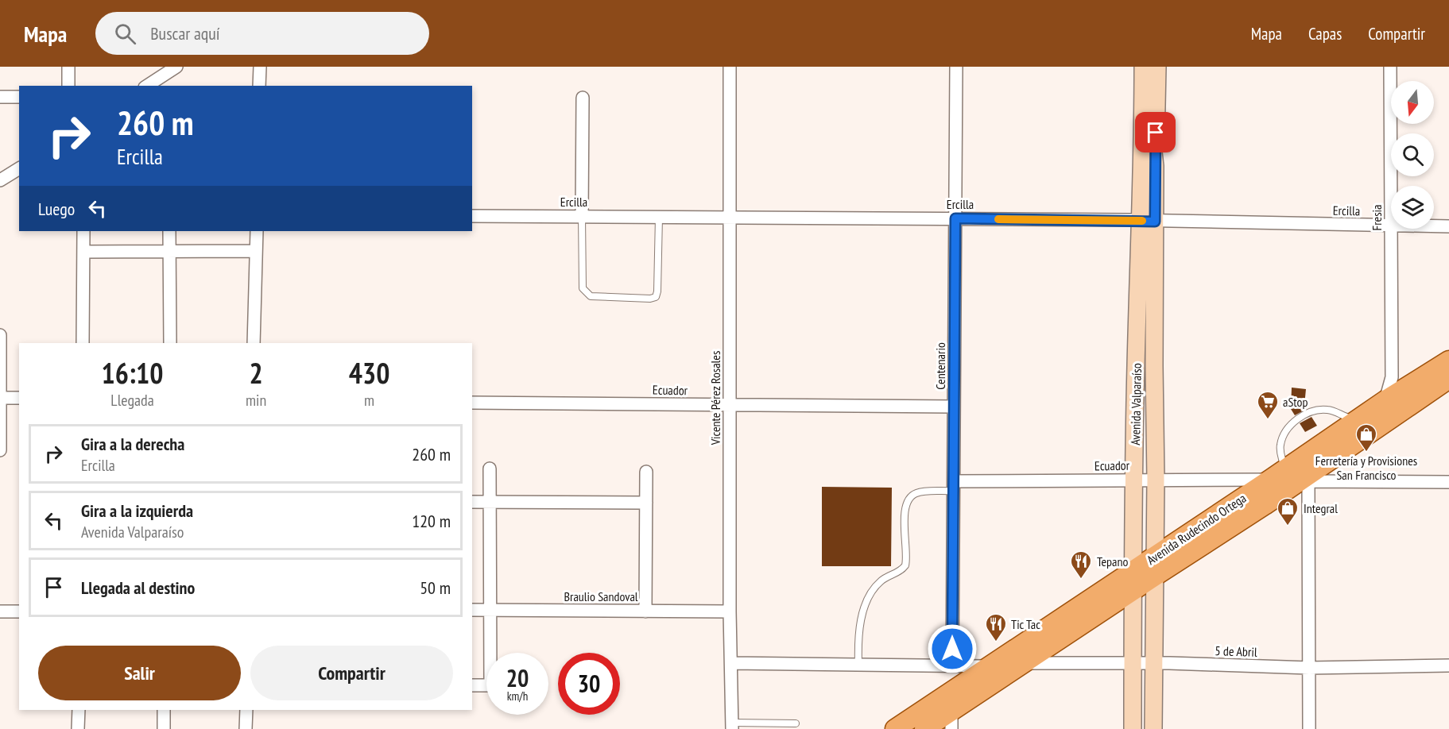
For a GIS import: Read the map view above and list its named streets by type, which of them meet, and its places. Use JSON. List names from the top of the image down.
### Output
{
  "streets": {
    "main road": ["Avenida Valparaíso", "Avenida Rudecindo Ortega"],
    "street": [
      "Ercilla",
      "Fresia",
      "Centenario",
      "Ecuador",
      "Vicente Pérez Rosales",
      "Braulio Sandoval",
      "5 de Abril"
    ]
  },
  "crossings": [
    ["Ercilla", "Fresia"],
    ["Ercilla", "Centenario"],
    ["Ercilla", "Vicente Pérez Rosales"],
    ["Ercilla", "Avenida Valparaíso"],
    ["Fresia", "Avenida Rudecindo Ortega"],
    ["Centenario", "Ecuador"],
    ["Ecuador", "Vicente Pérez Rosales"],
    ["Ecuador", "Avenida Valparaíso"],
    ["Ecuador", "Avenida Rudecindo Ortega"],
    ["Vicente Pérez Rosales", "Braulio Sandoval"],
    ["Avenida Valparaíso", "Avenida Rudecindo Ortega"],
    ["Avenida Valparaíso", "5 de Abril"],
    ["Avenida Rudecindo Ortega", "5 de Abril"]
  ],
  "places": {
    "supermarket": ["aStop"],
    "shop": ["Ferretería y Provisiones San Francisco", "Integral"],
    "restaurant": ["Tepano", "Tic Tac"]
  },
  "north": "bottom",
  "page": {
    "header": "Mapa",
    "search": "Buscar aquí",
    "nav": ["Mapa", "Capas", "Compartir"],
    "turn": ["260 m", "Ercilla"],
    "then": "Luego",
    "eta": [
      "16:10",
      "Llegada",
      "2",
      "min",
      "430",
      "m"
    ],
    "list": [
      {
        "name": "Gira a la derecha",
        "note": "Ercilla",
        "value": "260 m"
      },
      {
        "name": "Gira a la izquierda",
        "note": "Avenida Valparaíso",
        "value": "120 m"
      },
      {
        "name": "Llegada al destino",
        "value": "50 m"
      }
    ],
    "buttons": ["Salir", "Compartir"],
    "speed": "20 km/h",
    "limit": "30"
  }
}
